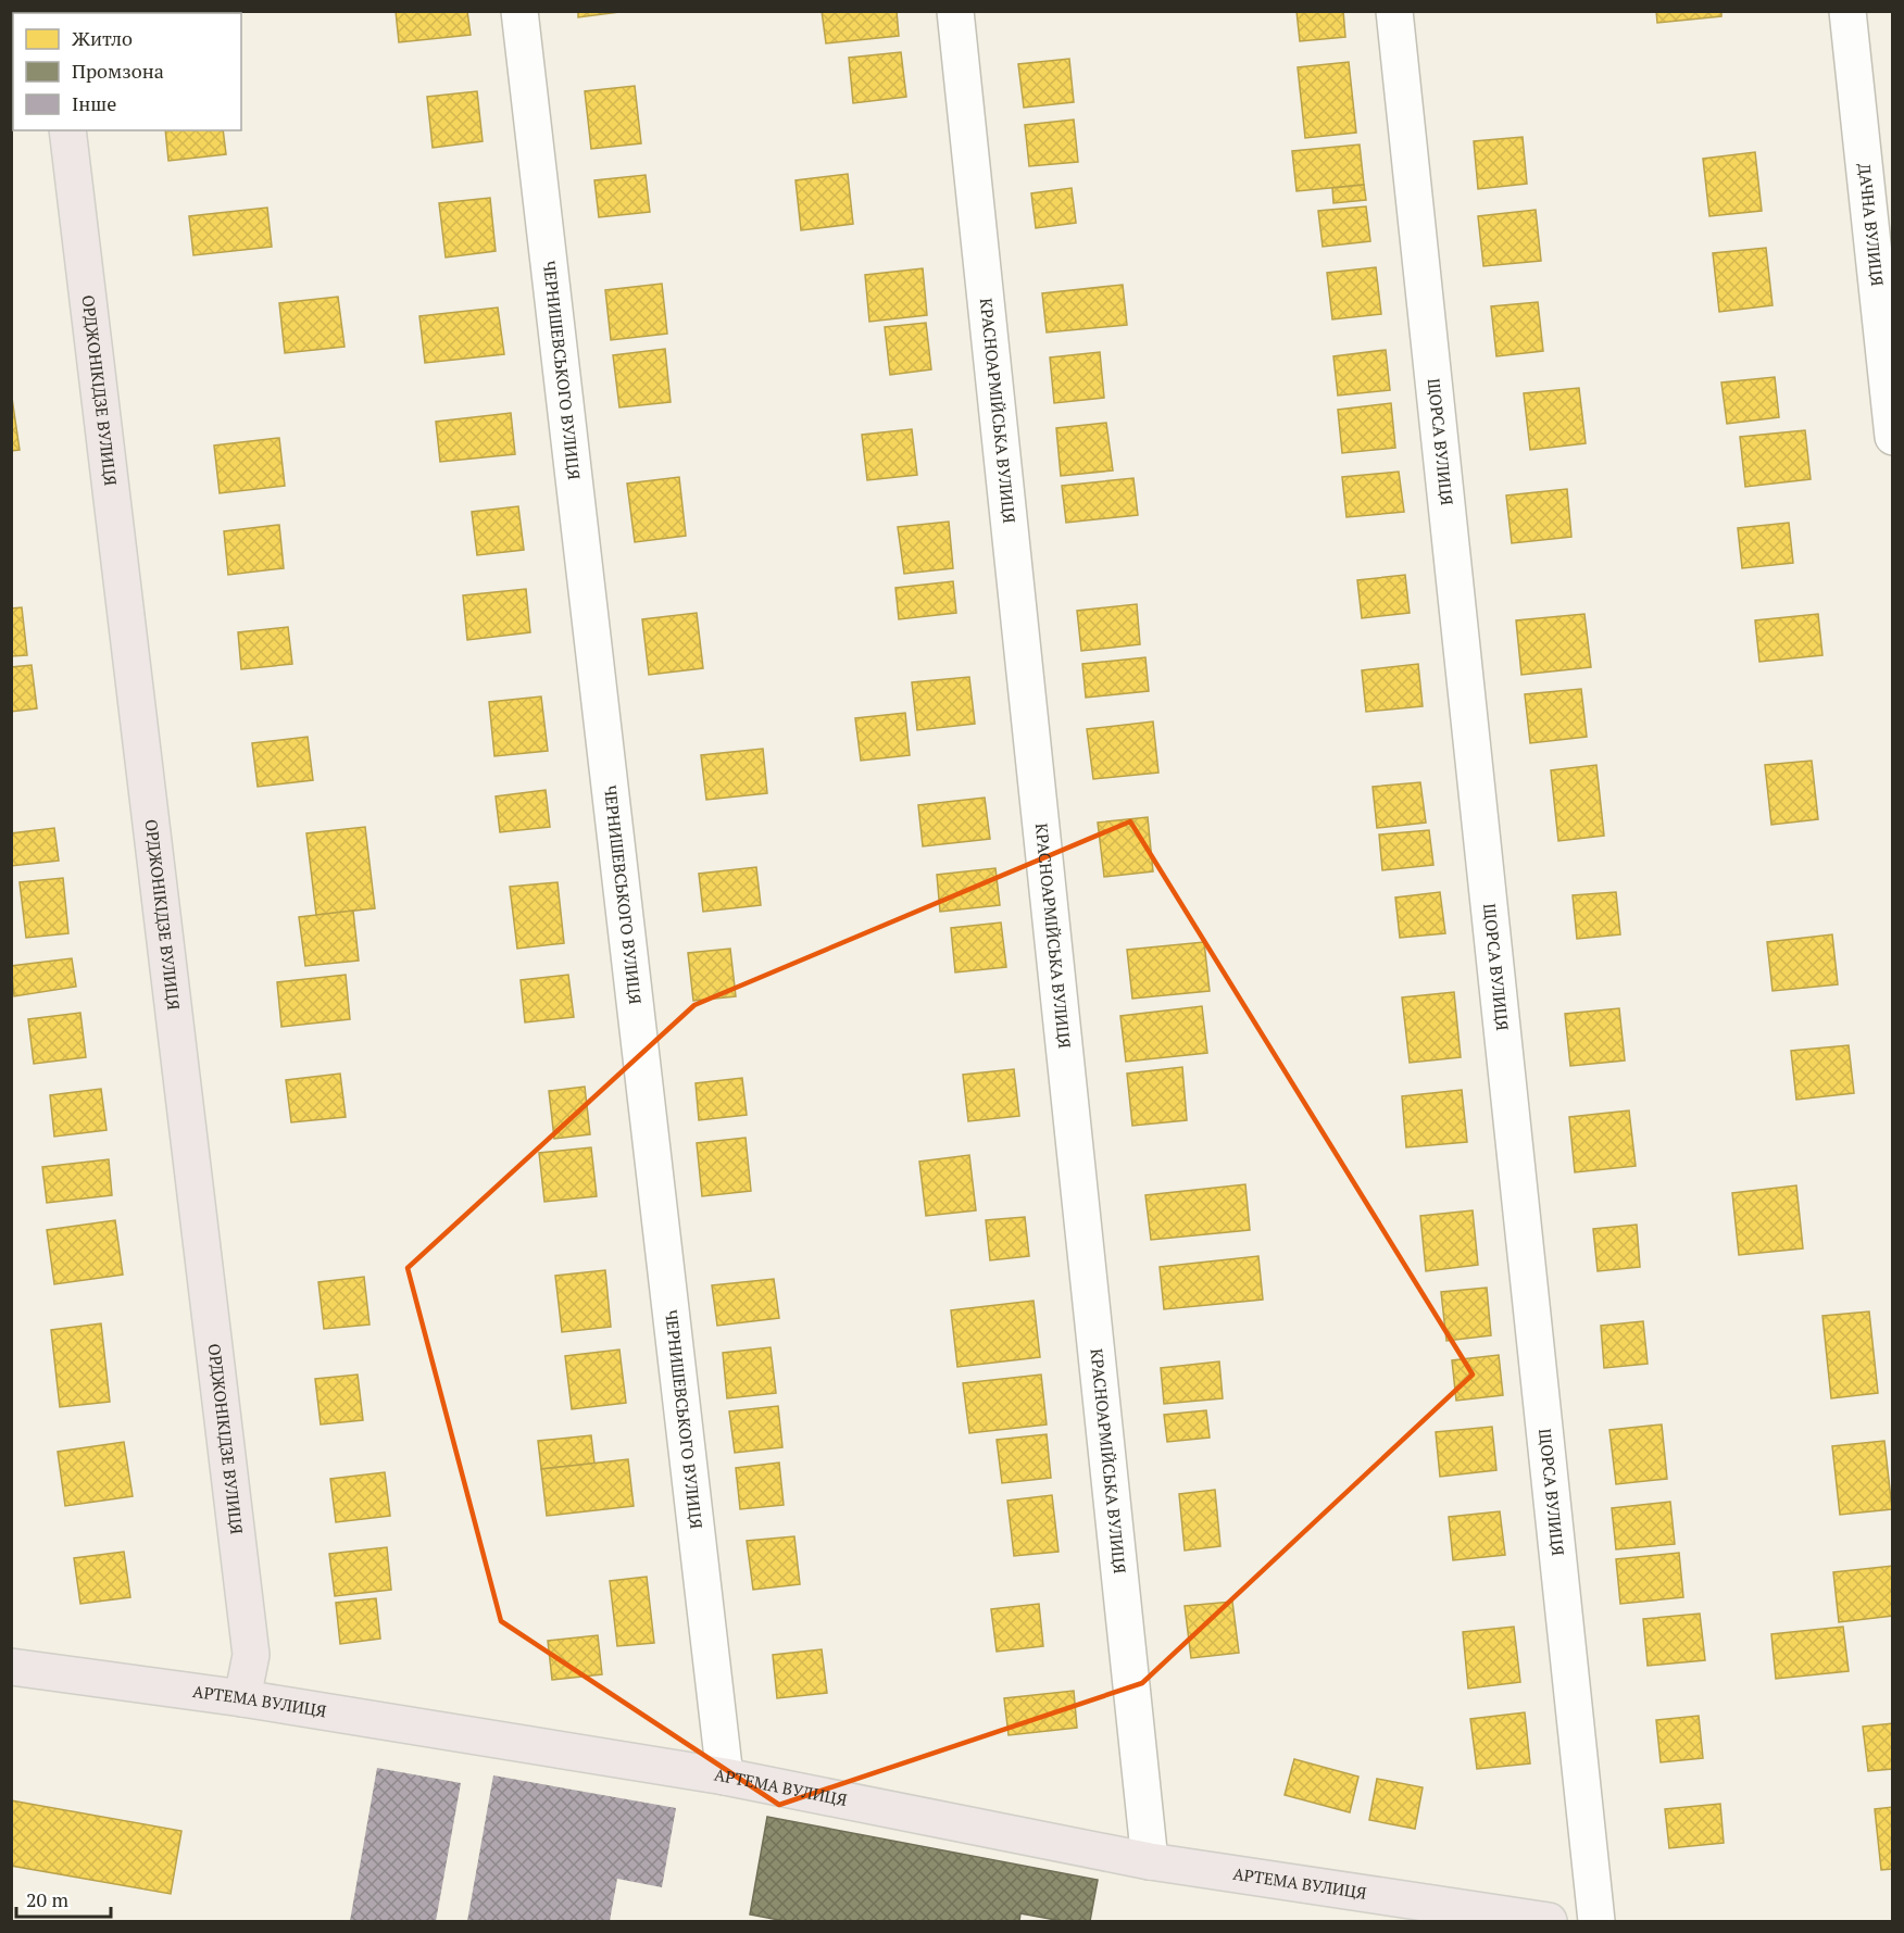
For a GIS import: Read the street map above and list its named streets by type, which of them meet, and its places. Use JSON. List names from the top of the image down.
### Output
{
  "streets": {
    "main road": ["ОРДЖОНІКІДЗЕ ВУЛИЦЯ", "АРТЕМА ВУЛИЦЯ"],
    "street": [
      "ДАЧНА ВУЛИЦЯ",
      "ЧЕРНИШЕВСЬКОГО ВУЛИЦЯ",
      "КРАСНОАРМІЙСЬКА ВУЛИЦЯ",
      "ЩОРСА ВУЛИЦЯ"
    ]
  },
  "crossings": [
    ["ЧЕРНИШЕВСЬКОГО ВУЛИЦЯ", "АРТЕМА ВУЛИЦЯ"],
    ["ОРДЖОНІКІДЗЕ ВУЛИЦЯ", "АРТЕМА ВУЛИЦЯ"],
    ["КРАСНОАРМІЙСЬКА ВУЛИЦЯ", "АРТЕМА ВУЛИЦЯ"]
  ],
  "legend": ["Житло", "Промзона", "Інше"],
  "scale_bar": "20 m"
}
